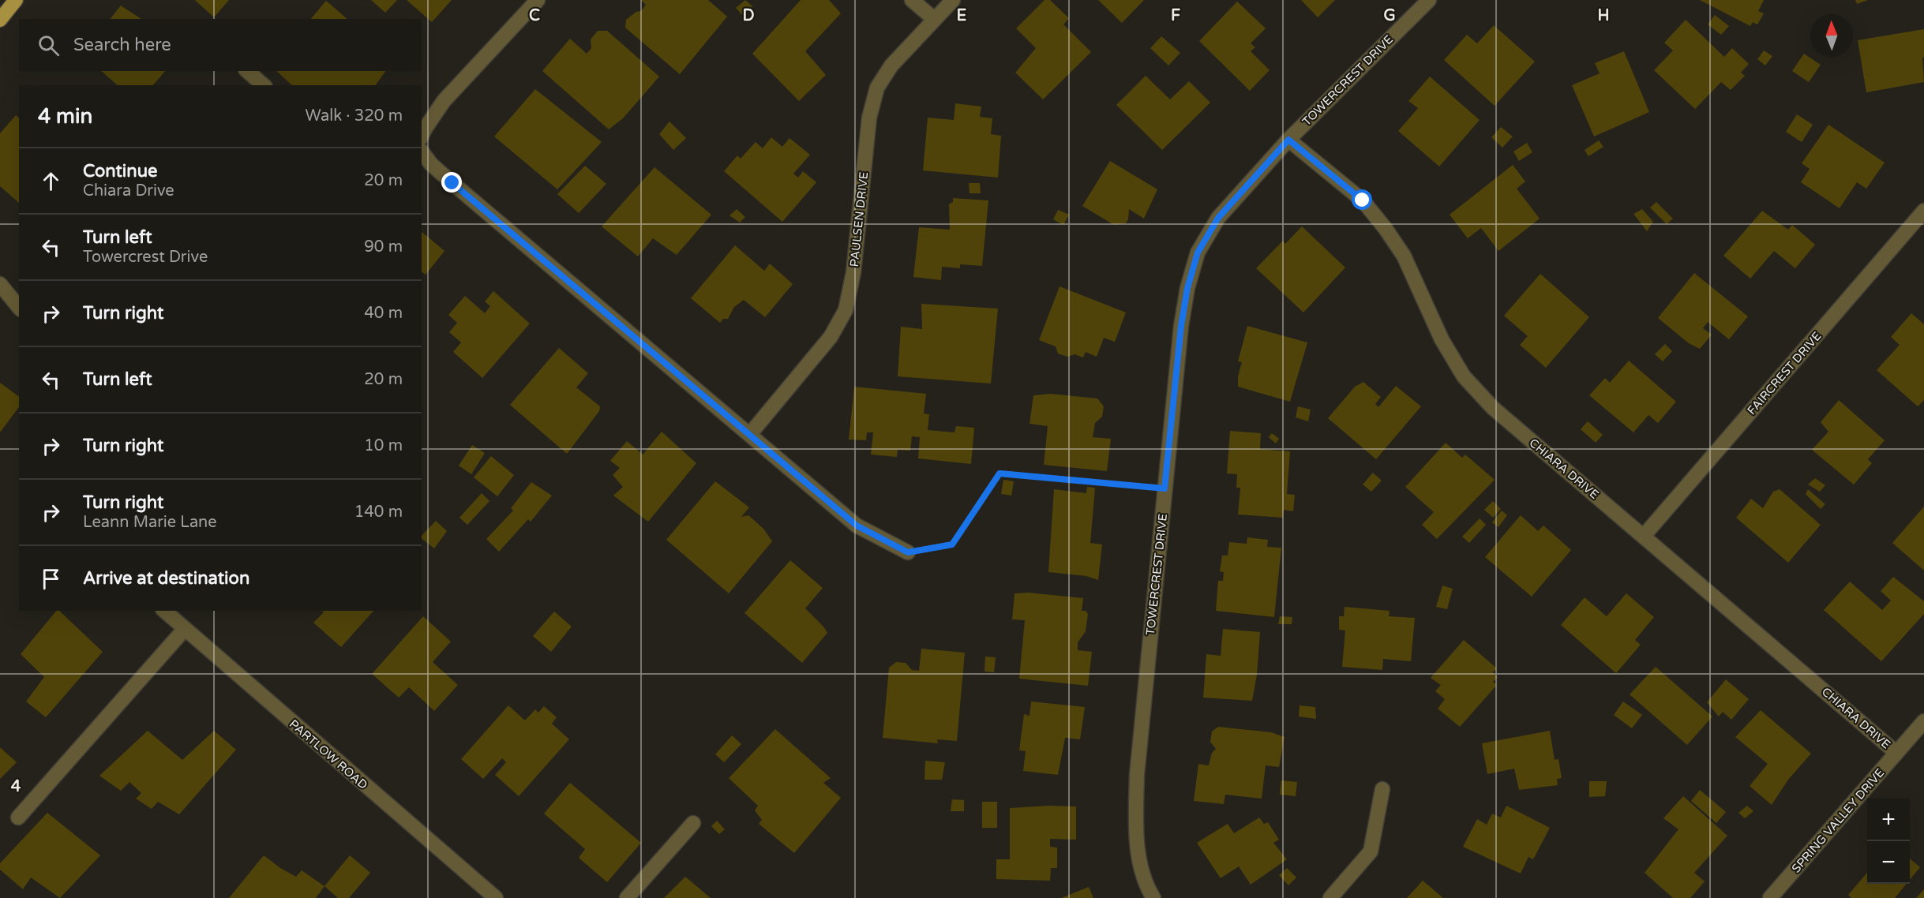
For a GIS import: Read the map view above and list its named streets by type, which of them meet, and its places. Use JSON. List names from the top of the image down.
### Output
{
  "streets": {
    "street": [
      "TOWERCREST DRIVE",
      "PAULSEN DRIVE",
      "FAIRCREST DRIVE",
      "CHIARA DRIVE",
      "PARTLOW ROAD",
      "SPRING VALLEY DRIVE"
    ]
  },
  "crossings": [
    ["TOWERCREST DRIVE", "CHIARA DRIVE"],
    ["FAIRCREST DRIVE", "CHIARA DRIVE"],
    ["CHIARA DRIVE", "SPRING VALLEY DRIVE"]
  ],
  "north": "top",
  "page": {
    "search": "Search here",
    "heading": ["4 min", "Walk · 320 m"],
    "list": [
      ["Continue", "Chiara Drive", "20 m"],
      ["Turn left", "Towercrest Drive", "90 m"],
      ["Turn right", "40 m"],
      ["Turn left", "20 m"],
      ["Turn right", "10 m"],
      ["Turn right", "Leann Marie Lane", "140 m"],
      "Arrive at destination"
    ],
    "map_buttons": ["+", "−"]
  },
  "grid": {
    "columns": [
      "C",
      "D",
      "E",
      "F",
      "G",
      "H"
    ],
    "rows": ["4"]
  }
}
